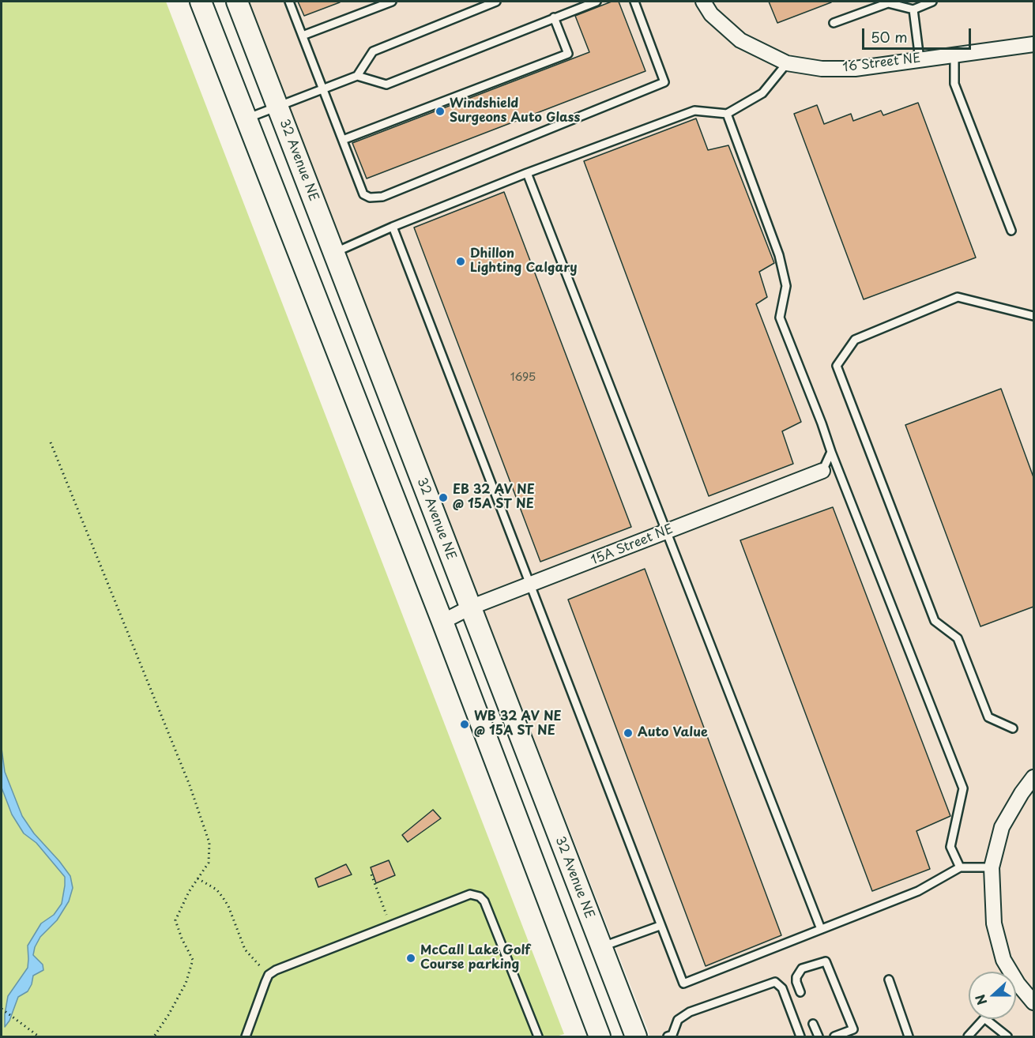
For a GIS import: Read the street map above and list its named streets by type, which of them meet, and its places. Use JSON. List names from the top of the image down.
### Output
{
  "streets": {
    "main road": ["32 Avenue NE"],
    "street": ["16 Street NE", "15A Street NE"]
  },
  "crossings": [
    ["32 Avenue NE", "15A Street NE"]
  ],
  "places": [
    "Windshield Surgeons Auto Glass",
    "Dhillon Lighting Calgary",
    "EB 32 AV NE @ 15A ST NE",
    "WB 32 AV NE @ 15A ST NE",
    "Auto Value",
    "McCall Lake Golf Course parking"
  ],
  "house_numbers": ["1695"],
  "scale_bar": "50 m",
  "north": "left"
}
